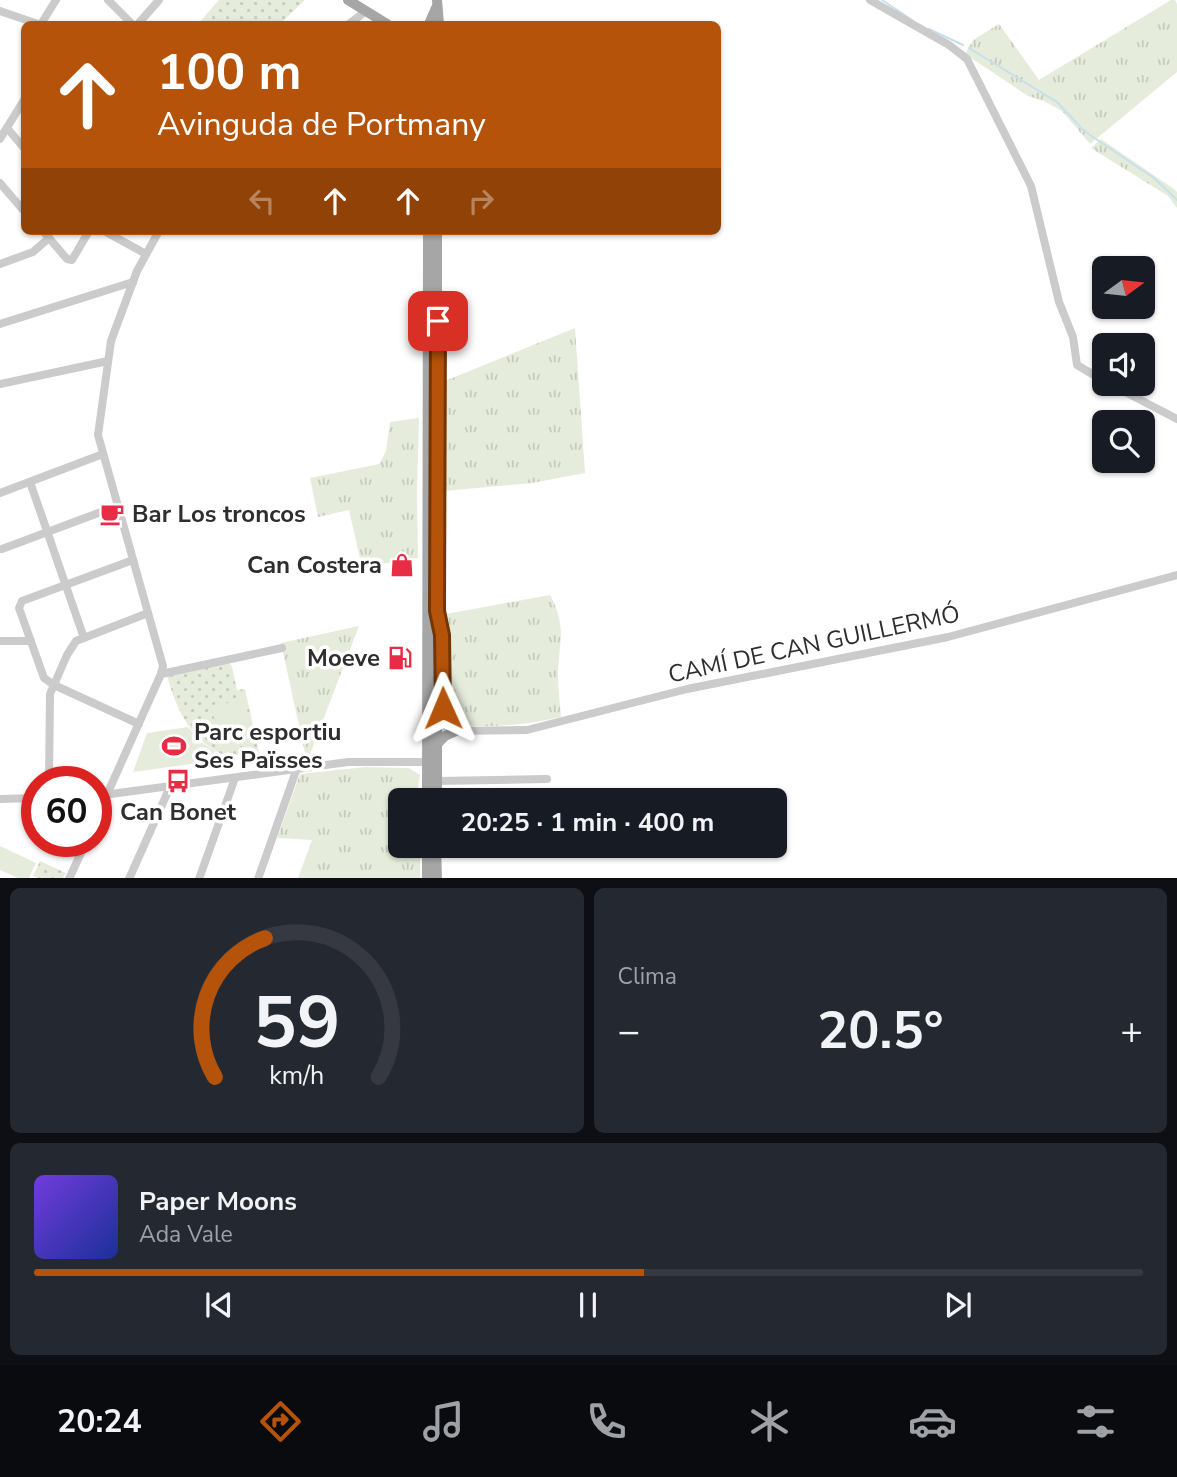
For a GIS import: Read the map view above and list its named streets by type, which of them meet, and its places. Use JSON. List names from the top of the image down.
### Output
{
  "streets": {
    "street": ["CAMÍ DE CAN GUILLERMÓ"]
  },
  "places": {
    "cafe": ["Bar Los troncos"],
    "shop": ["Can Costera"],
    "fuel station": ["Moeve"],
    "sports": ["Parc esportiu Ses Païsses"],
    "bus stop": ["Can Bonet"]
  },
  "north": "right",
  "page": {
    "turn": ["100 m", "Avinguda de Portmany"],
    "limit": "60",
    "trip": "20:25 · 1 min · 400 m",
    "tile": "Clima",
    "heat": ["−", "20.5°", "+"],
    "song": ["Paper Moons", "Ada Vale"],
    "tabs": "20:24",
    "gauge": ["59", "km/h"]
  }
}
